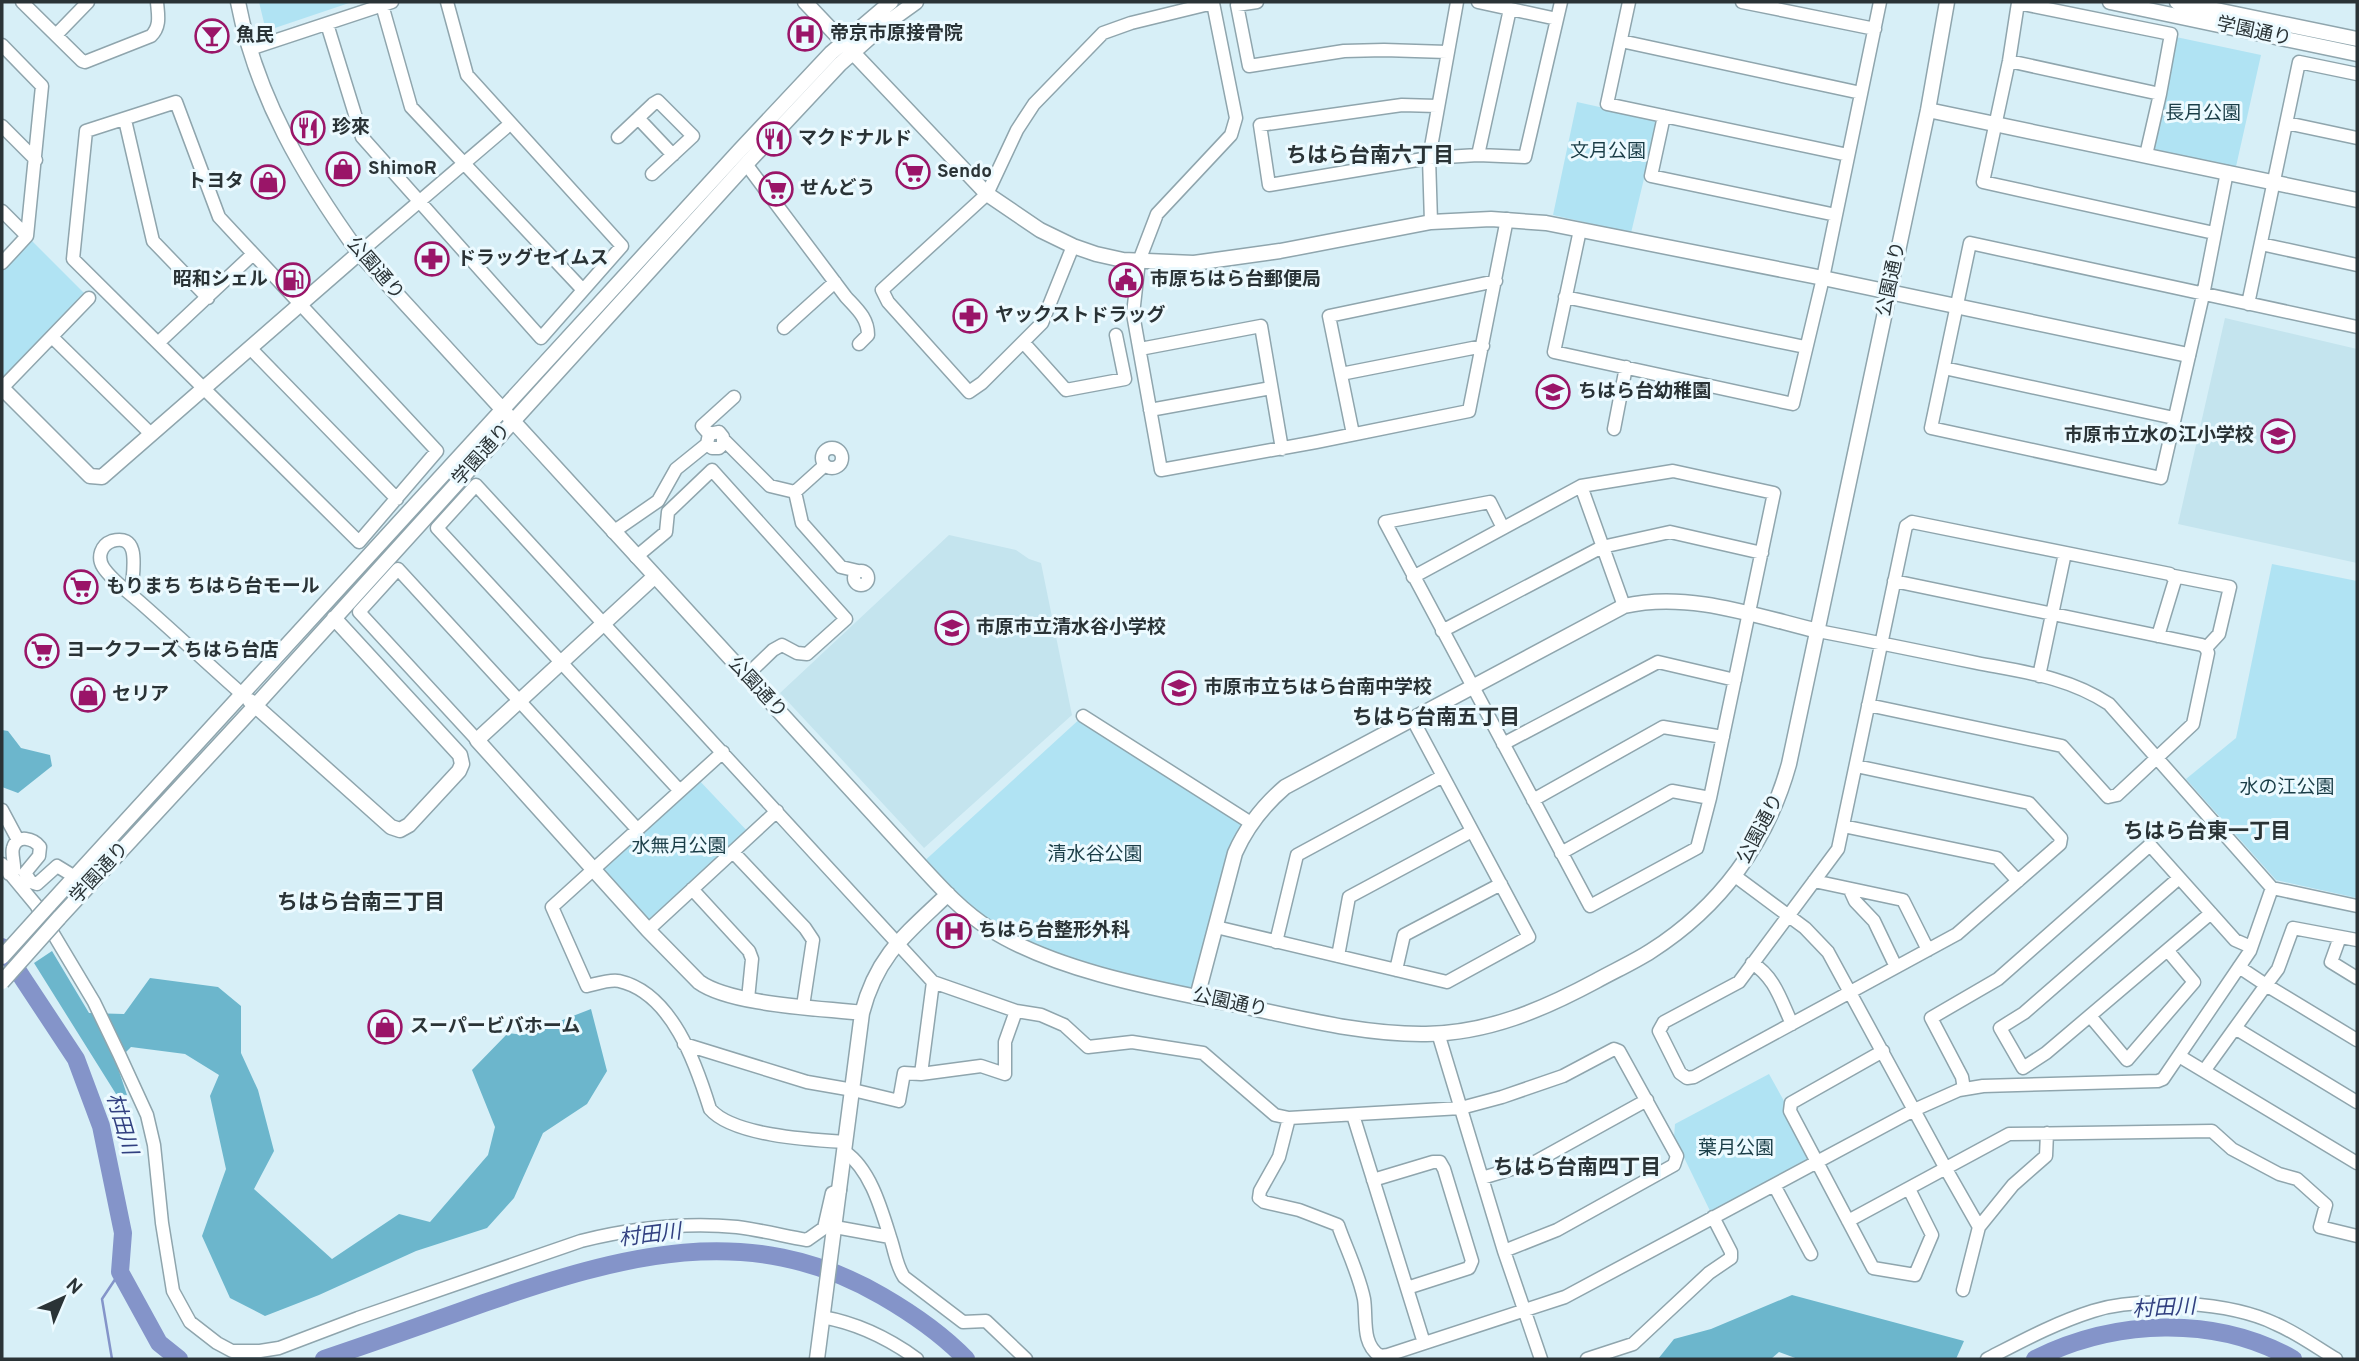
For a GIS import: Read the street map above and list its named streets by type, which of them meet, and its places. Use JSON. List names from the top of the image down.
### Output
{
  "streets": {
    "street": ["学園通り", "公園通り"]
  },
  "crossings": [
    ["学園通り", "公園通り"]
  ],
  "districts": [
    "ちはら台南六丁目",
    "ちはら台南五丁目",
    "ちはら台東一丁目",
    "ちはら台南三丁目",
    "ちはら台南四丁目"
  ],
  "water": ["村田川"],
  "parks": [
    "長月公園",
    "文月公園",
    "水の江公園",
    "水無月公園",
    "清水谷公園",
    "葉月公園"
  ],
  "places": {
    "hospital": ["帝京市原接骨院", "ちはら台整形外科"],
    "bar": ["魚民"],
    "restaurant": ["珍來", "マクドナルド"],
    "shop": [
      "ShimoR",
      "トヨタ",
      "セリア",
      "スーパービバホーム"
    ],
    "supermarket": [
      "Sendo",
      "せんどう",
      "もりまち ちはら台モール",
      "ヨークフーズ ちはら台店"
    ],
    "pharmacy": ["ドラッグセイムス", "ヤックストドラッグ"],
    "fuel station": ["昭和シェル"],
    "public building": ["市原ちはら台郵便局"],
    "school or university": [
      "ちはら台幼稚園",
      "市原市立水の江小学校",
      "市原市立清水谷小学校",
      "市原市立ちはら台南中学校"
    ]
  },
  "north": "top right"
}
